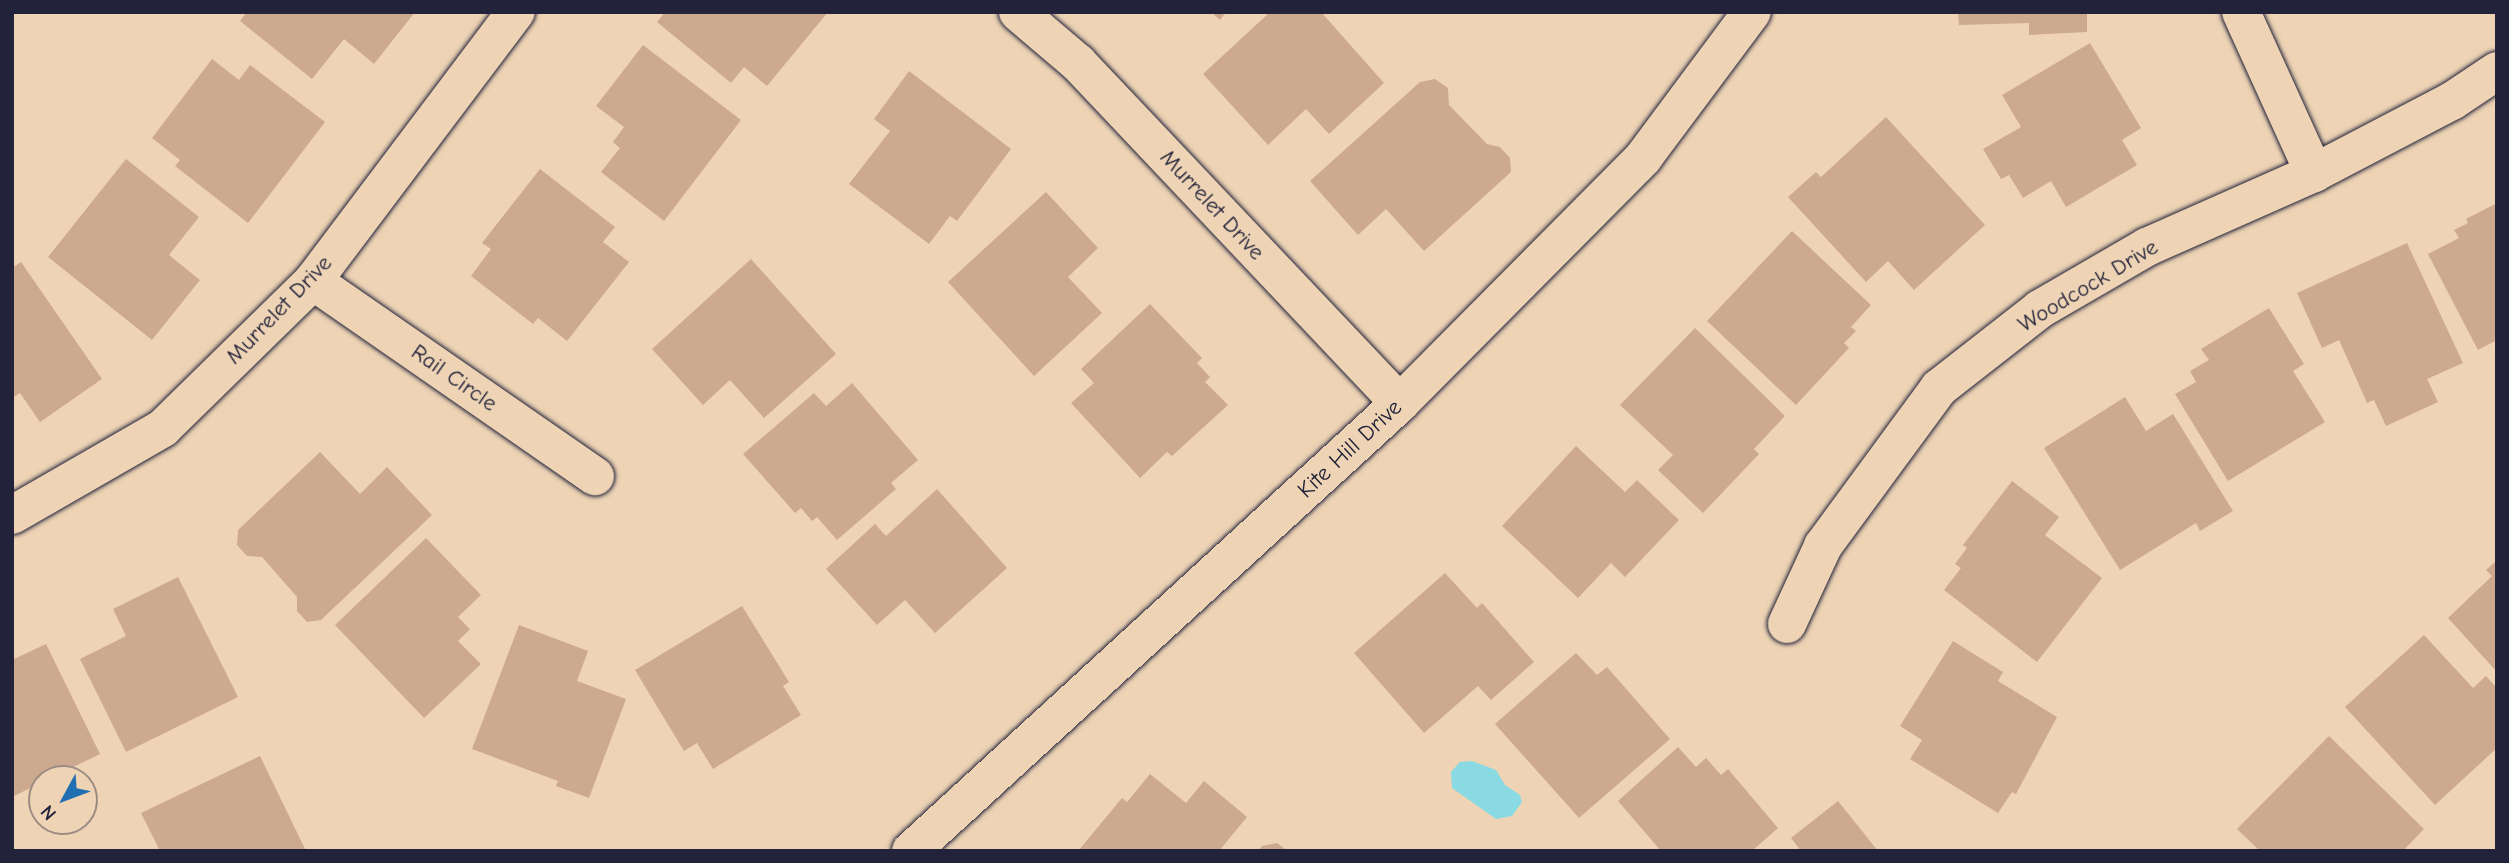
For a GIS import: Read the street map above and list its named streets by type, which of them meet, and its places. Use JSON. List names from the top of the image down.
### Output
{
  "streets": {
    "street": [
      "Murrelet Drive",
      "Woodcock Drive",
      "Rail Circle",
      "Kite Hill Drive"
    ]
  },
  "crossings": [
    ["Murrelet Drive", "Rail Circle"],
    ["Murrelet Drive", "Kite Hill Drive"]
  ],
  "north": "bottom left"
}
